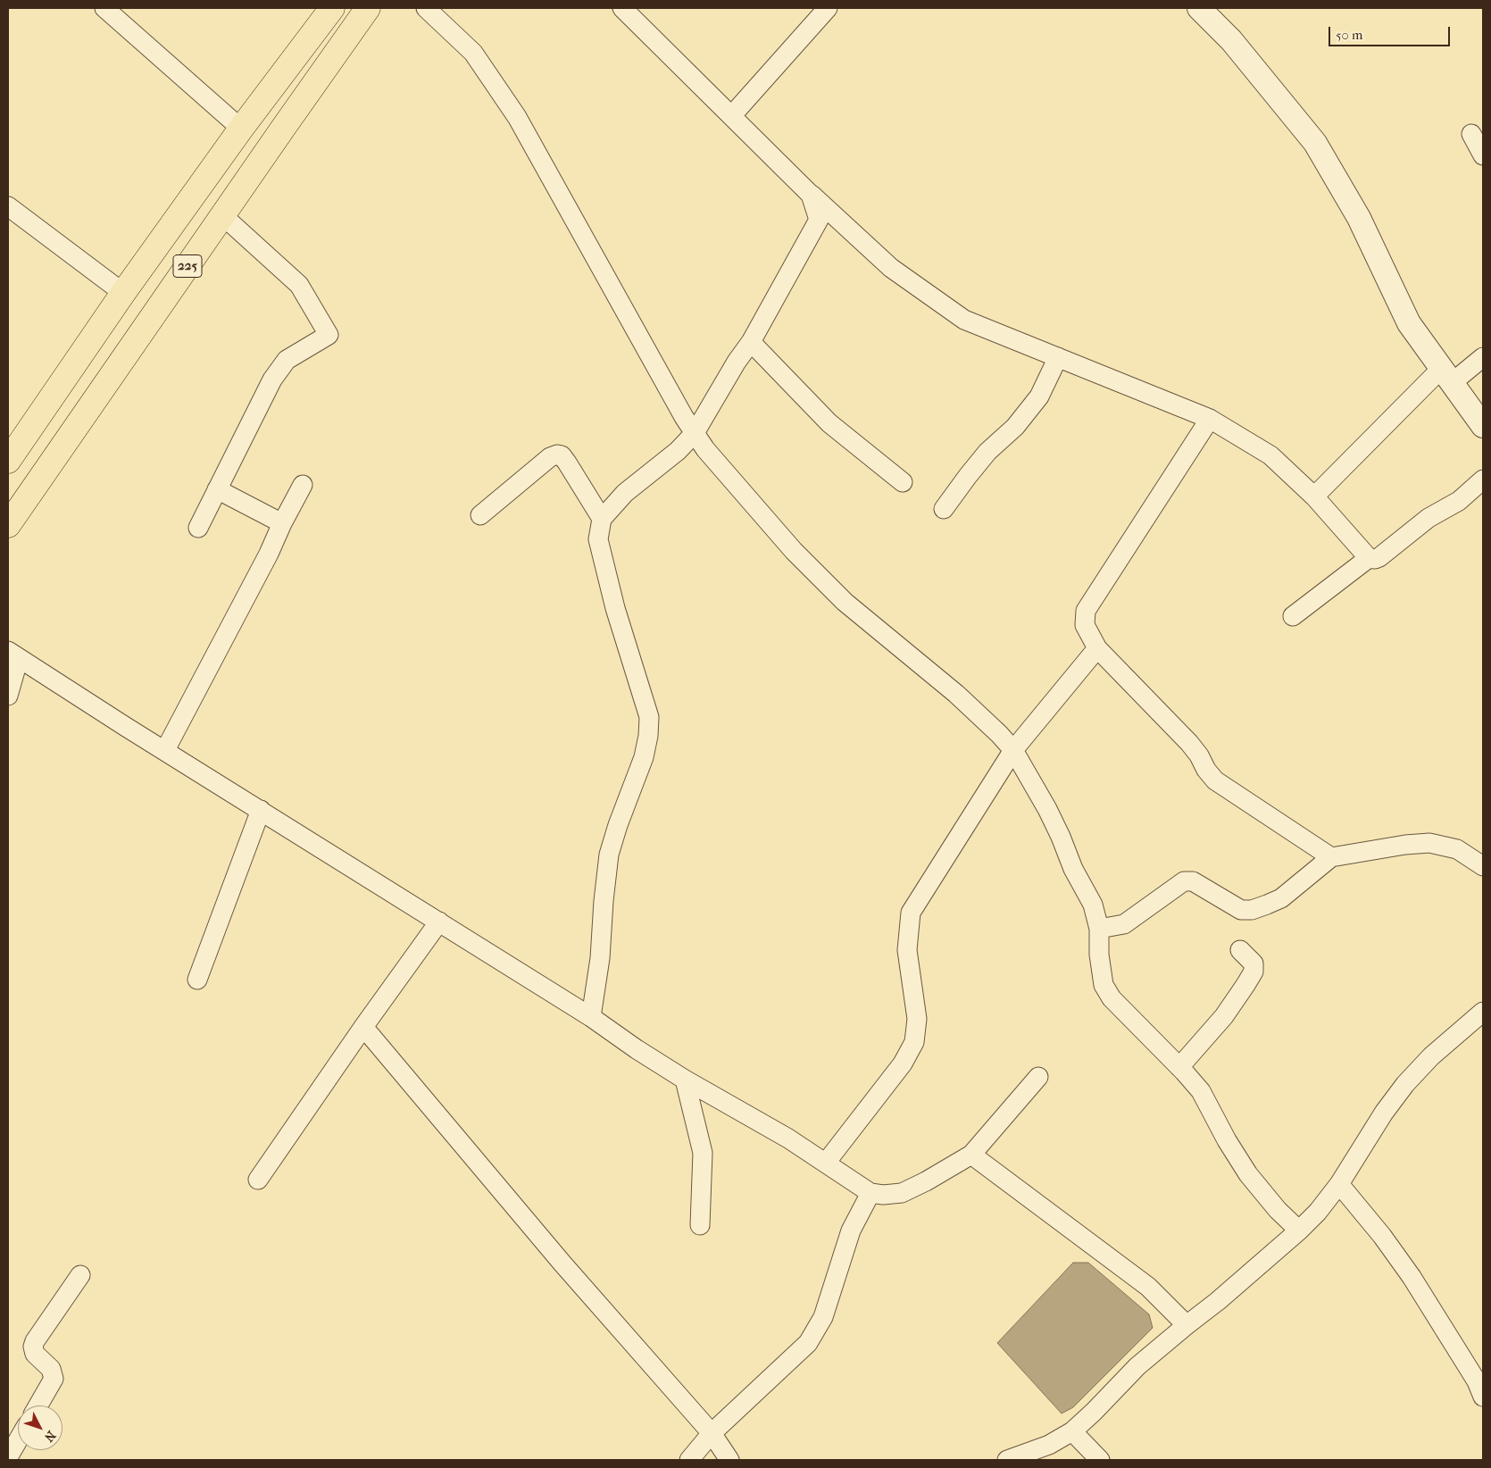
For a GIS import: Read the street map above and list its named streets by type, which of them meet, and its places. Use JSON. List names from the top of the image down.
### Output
{
  "streets": {
    "main road": ["225"]
  },
  "scale_bar": "50 m",
  "north": "bottom right"
}
